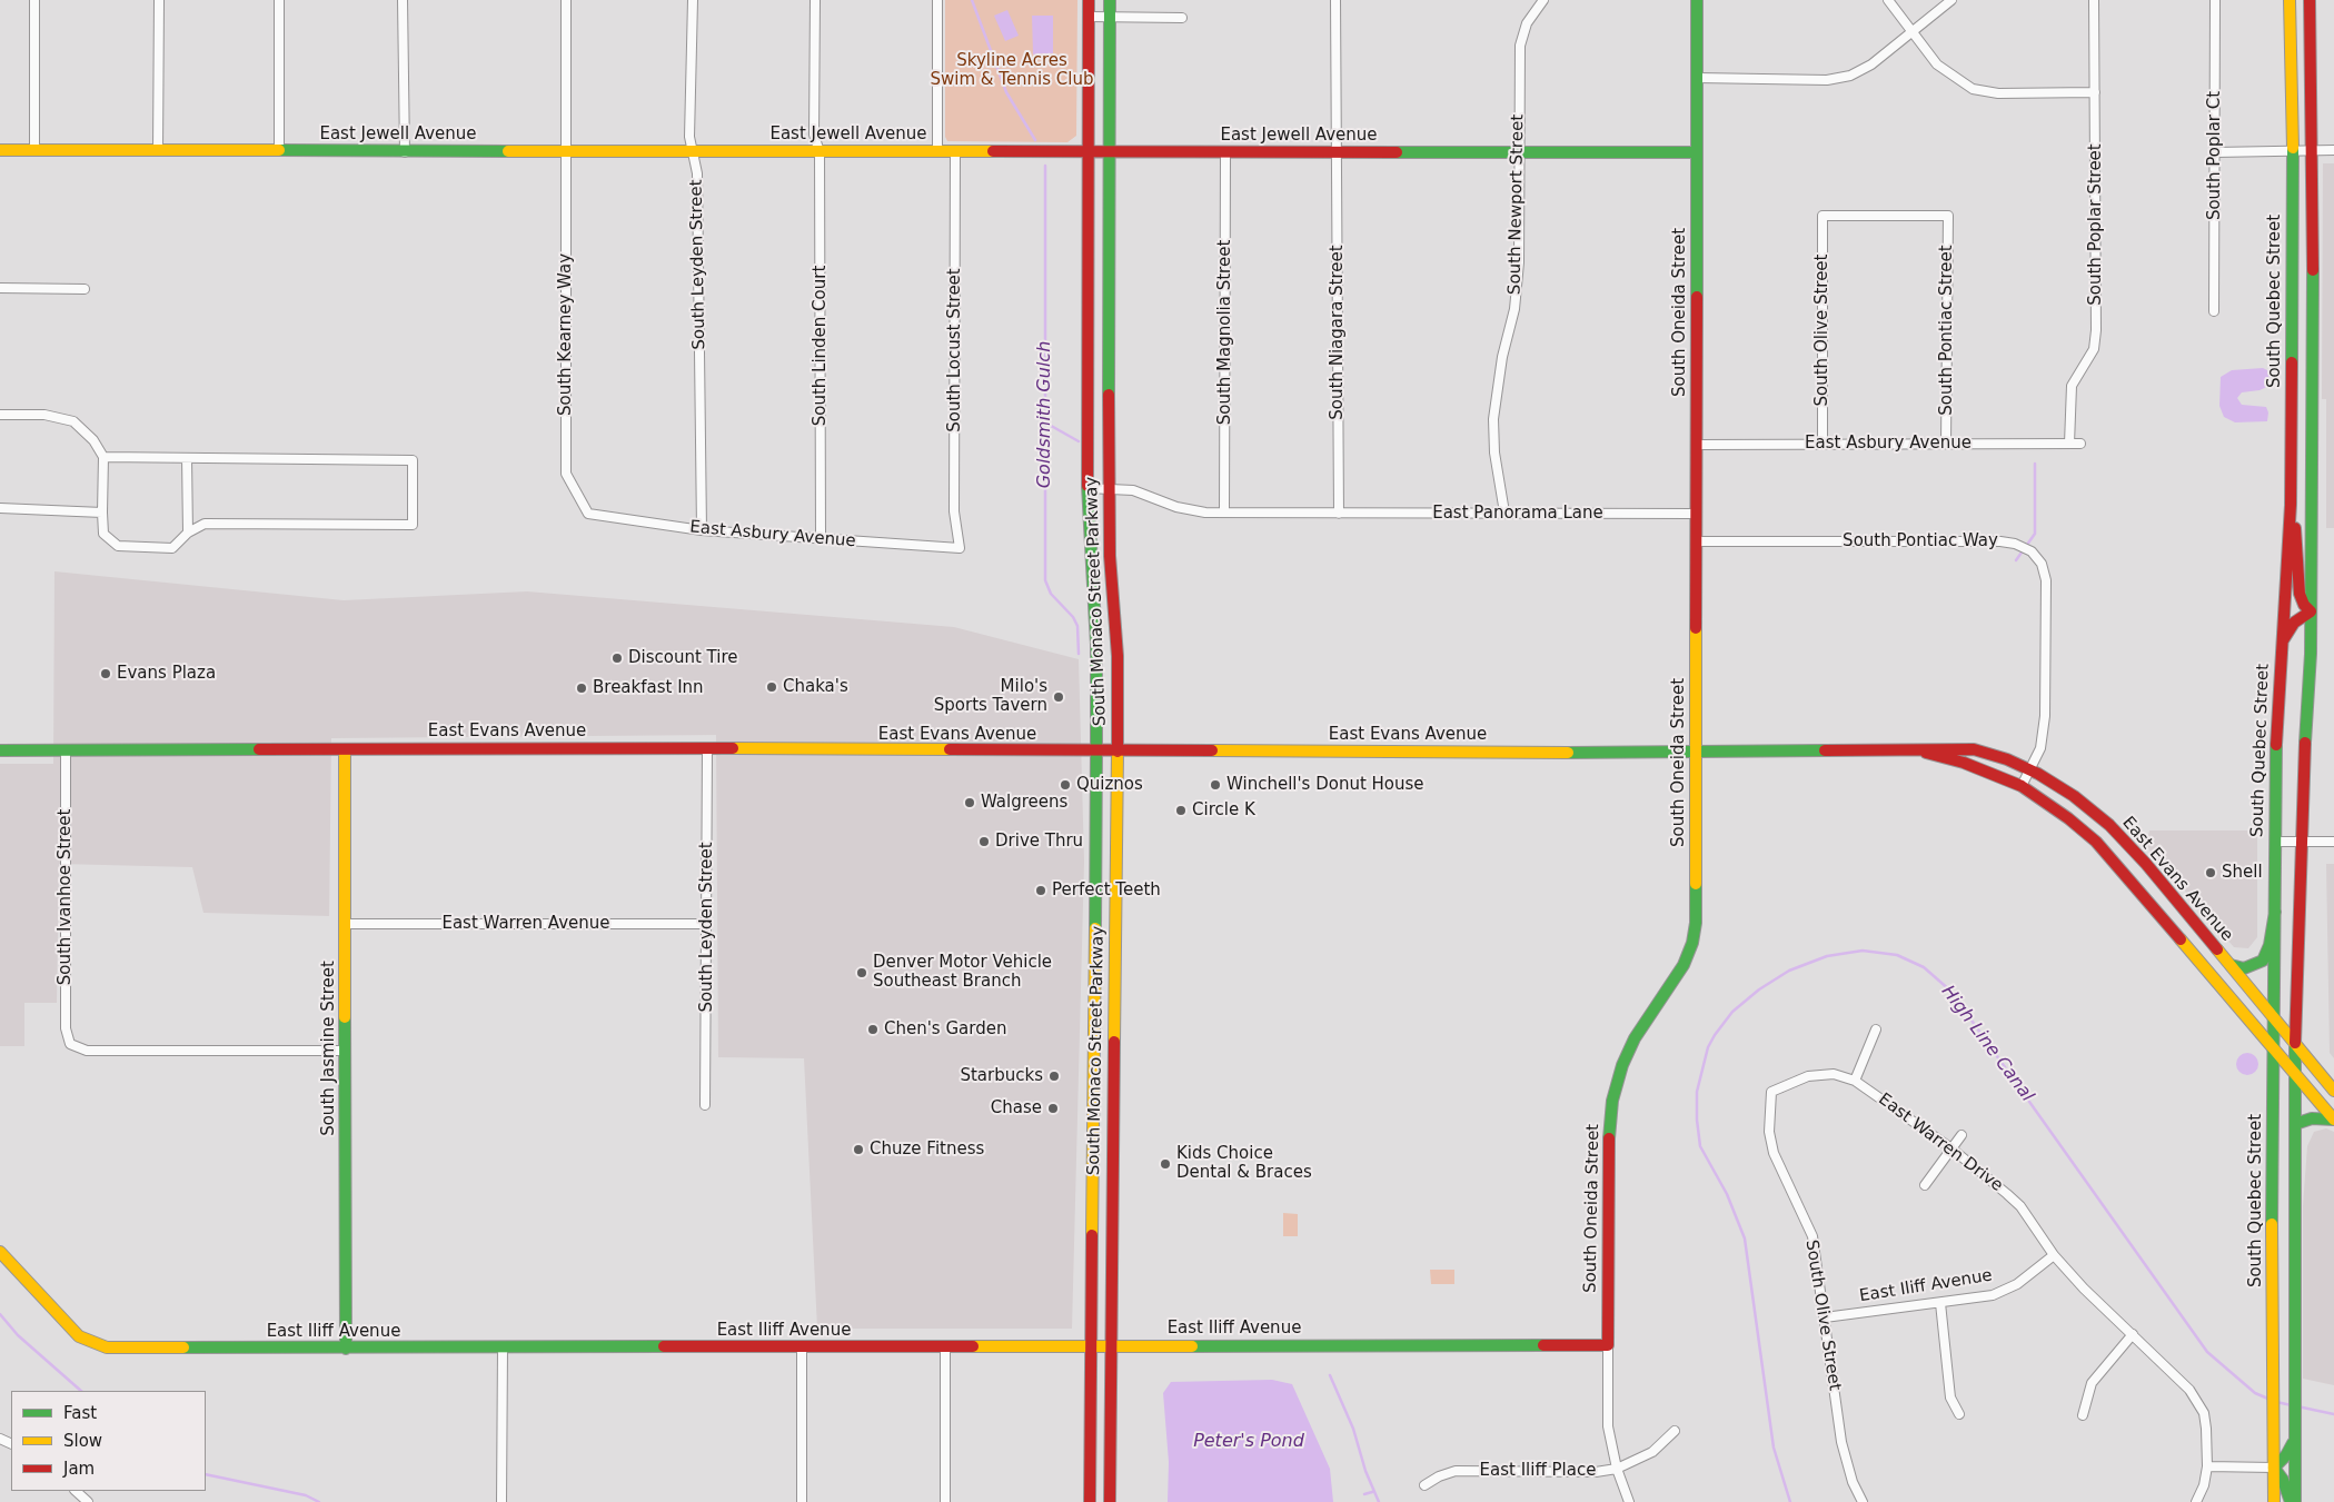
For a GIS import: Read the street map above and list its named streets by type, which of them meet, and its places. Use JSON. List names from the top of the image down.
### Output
{
  "streets": {
    "main road": [
      "East Jewell Avenue",
      "South Quebec Street",
      "South Oneida Street",
      "South Monaco Street Parkway",
      "East Evans Avenue",
      "South Jasmine Street",
      "East Iliff Avenue"
    ],
    "street": [
      "South Poplar Ct",
      "South Newport Street",
      "South Poplar Street",
      "South Leyden Street",
      "South Olive Street",
      "South Pontiac Street",
      "South Magnolia Street",
      "South Niagara Street",
      "South Kearney Way",
      "South Linden Court",
      "South Locust Street",
      "East Asbury Avenue",
      "East Panorama Lane",
      "South Pontiac Way",
      "South Ivanhoe Street",
      "East Warren Avenue",
      "East Warren Drive",
      "East Iliff Place"
    ]
  },
  "crossings": [
    ["East Jewell Avenue", "South Newport Street"],
    ["East Jewell Avenue", "South Leyden Street"],
    ["East Jewell Avenue", "South Oneida Street"],
    ["East Jewell Avenue", "South Magnolia Street"],
    ["East Jewell Avenue", "South Niagara Street"],
    ["East Jewell Avenue", "South Kearney Way"],
    ["East Jewell Avenue", "South Linden Court"],
    ["East Jewell Avenue", "South Locust Street"],
    ["East Jewell Avenue", "South Monaco Street Parkway"],
    ["South Newport Street", "East Panorama Lane"],
    ["South Poplar Street", "East Asbury Avenue"],
    ["South Leyden Street", "East Asbury Avenue"],
    ["South Leyden Street", "East Evans Avenue"],
    ["South Leyden Street", "East Warren Avenue"],
    ["South Quebec Street", "East Evans Avenue"],
    ["South Oneida Street", "East Asbury Avenue"],
    ["South Oneida Street", "East Panorama Lane"],
    ["South Oneida Street", "South Pontiac Way"],
    ["South Oneida Street", "East Evans Avenue"],
    ["South Oneida Street", "East Iliff Avenue"],
    ["South Oneida Street", "East Iliff Place"],
    ["South Olive Street", "South Pontiac Street"],
    ["South Olive Street", "East Asbury Avenue"],
    ["South Olive Street", "East Warren Drive"],
    ["South Olive Street", "East Iliff Avenue"],
    ["South Pontiac Street", "East Asbury Avenue"],
    ["South Niagara Street", "East Panorama Lane"],
    ["South Kearney Way", "East Asbury Avenue"],
    ["South Linden Court", "East Asbury Avenue"],
    ["South Locust Street", "East Asbury Avenue"],
    ["South Pontiac Way", "East Evans Avenue"],
    ["South Monaco Street Parkway", "East Evans Avenue"],
    ["South Monaco Street Parkway", "East Iliff Avenue"],
    ["East Evans Avenue", "South Ivanhoe Street"],
    ["East Evans Avenue", "South Jasmine Street"],
    ["South Ivanhoe Street", "South Jasmine Street"],
    ["East Warren Avenue", "South Jasmine Street"],
    ["South Jasmine Street", "East Iliff Avenue"],
    ["East Warren Drive", "East Iliff Avenue"]
  ],
  "water": ["Goldsmith Gulch", "High Line Canal", "Peter's Pond"],
  "parks": ["Skyline Acres Swim & Tennis Club"],
  "places": [
    "Discount Tire",
    "Evans Plaza",
    "Chaka's",
    "Breakfast Inn",
    "Milo's Sports Tavern",
    "Quiznos",
    "Winchell's Donut House",
    "Walgreens",
    "Circle K",
    "Drive Thru",
    "Shell",
    "Perfect Teeth",
    "Denver Motor Vehicle Southeast Branch",
    "Chen's Garden",
    "Starbucks",
    "Chase",
    "Chuze Fitness",
    "Kids Choice Dental & Braces"
  ],
  "legend": ["Fast", "Slow", "Jam"]
}
